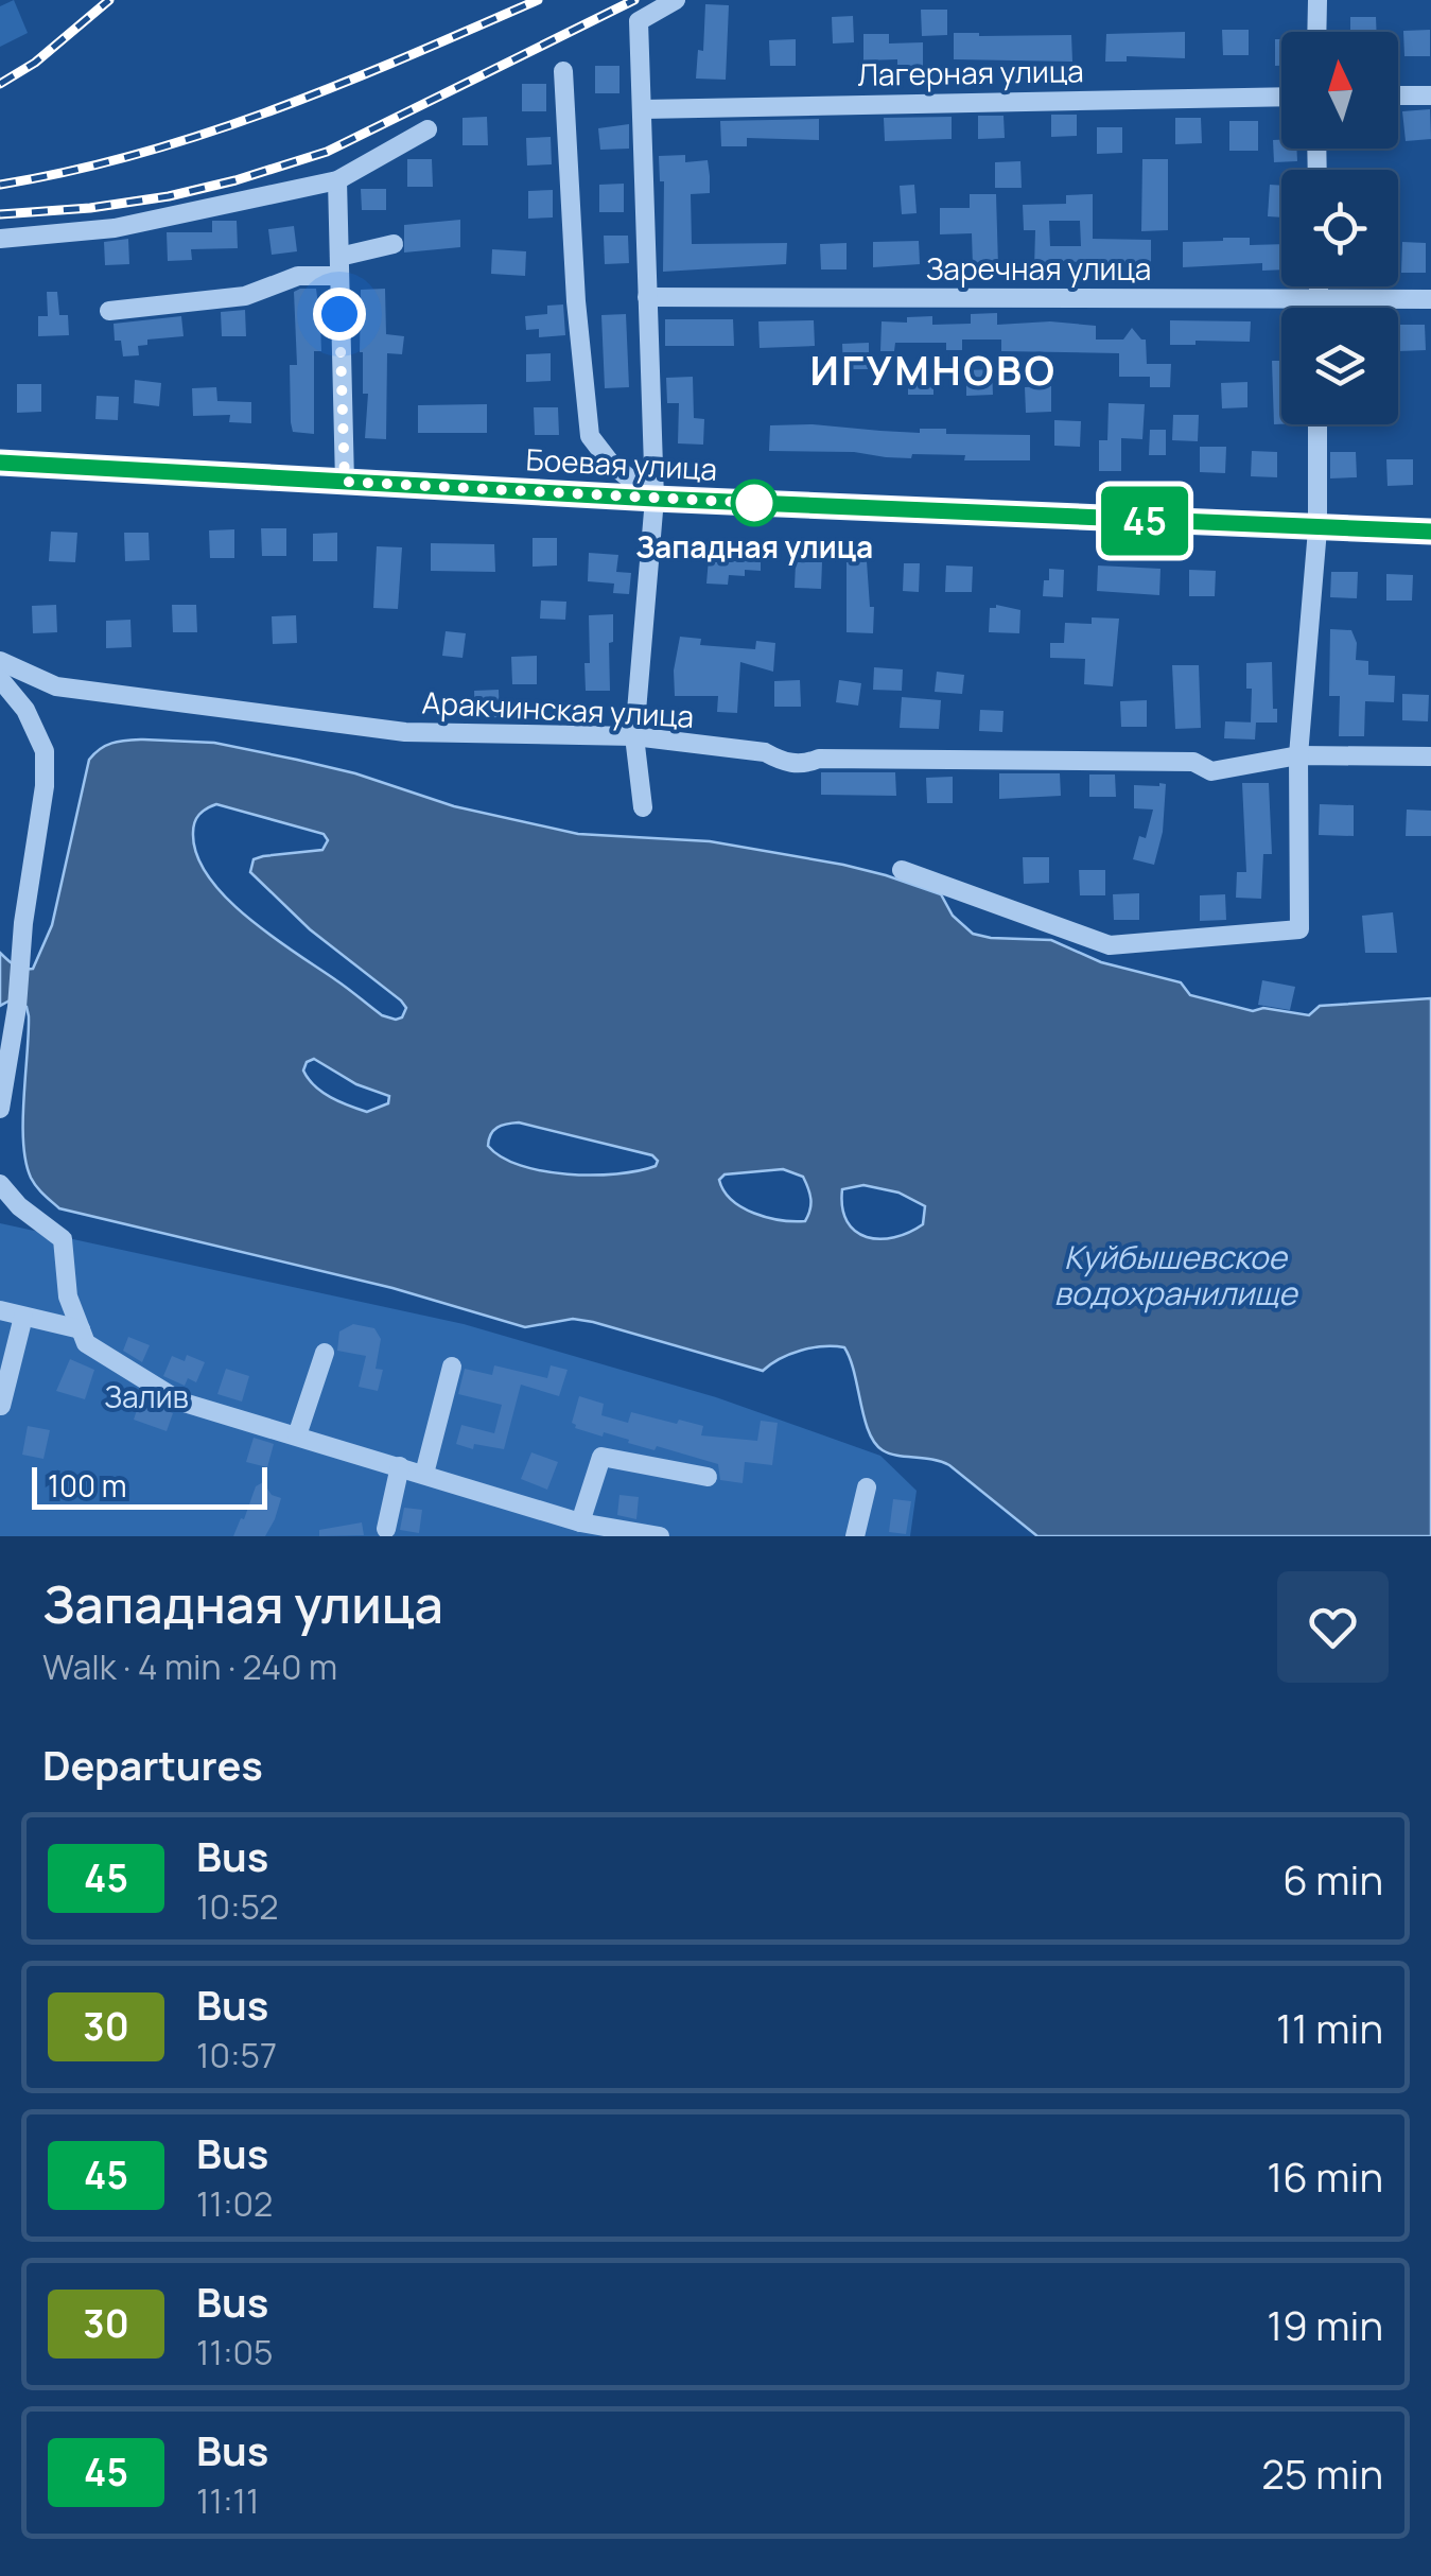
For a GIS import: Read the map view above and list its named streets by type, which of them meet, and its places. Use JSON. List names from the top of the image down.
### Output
{
  "streets": {
    "main road": ["Боевая улица"],
    "street": ["Лагерная улица", "Заречная улица", "Аракчинская улица"]
  },
  "districts": ["ИГУМНОВО"],
  "water": ["Куйбышевское водохранилище"],
  "parks": ["Залив"],
  "places": ["Западная улица"],
  "lines": ["bus line 45"],
  "scale_bar": "100 m",
  "north": "top",
  "page": {
    "on_map": "45",
    "scale": "100 m",
    "heading": [
      ["Западная улица", "Walk · 4 min · 240 m"],
      "Departures"
    ],
    "list": [
      {
        "mark": "45",
        "name": "Bus",
        "note": "10:52",
        "value": "6 min"
      },
      {
        "mark": "30",
        "name": "Bus",
        "note": "10:57",
        "value": "11 min"
      },
      {
        "mark": "45",
        "name": "Bus",
        "note": "11:02",
        "value": "16 min"
      },
      {
        "mark": "30",
        "name": "Bus",
        "note": "11:05",
        "value": "19 min"
      },
      {
        "mark": "45",
        "name": "Bus",
        "note": "11:11",
        "value": "25 min"
      }
    ]
  }
}
